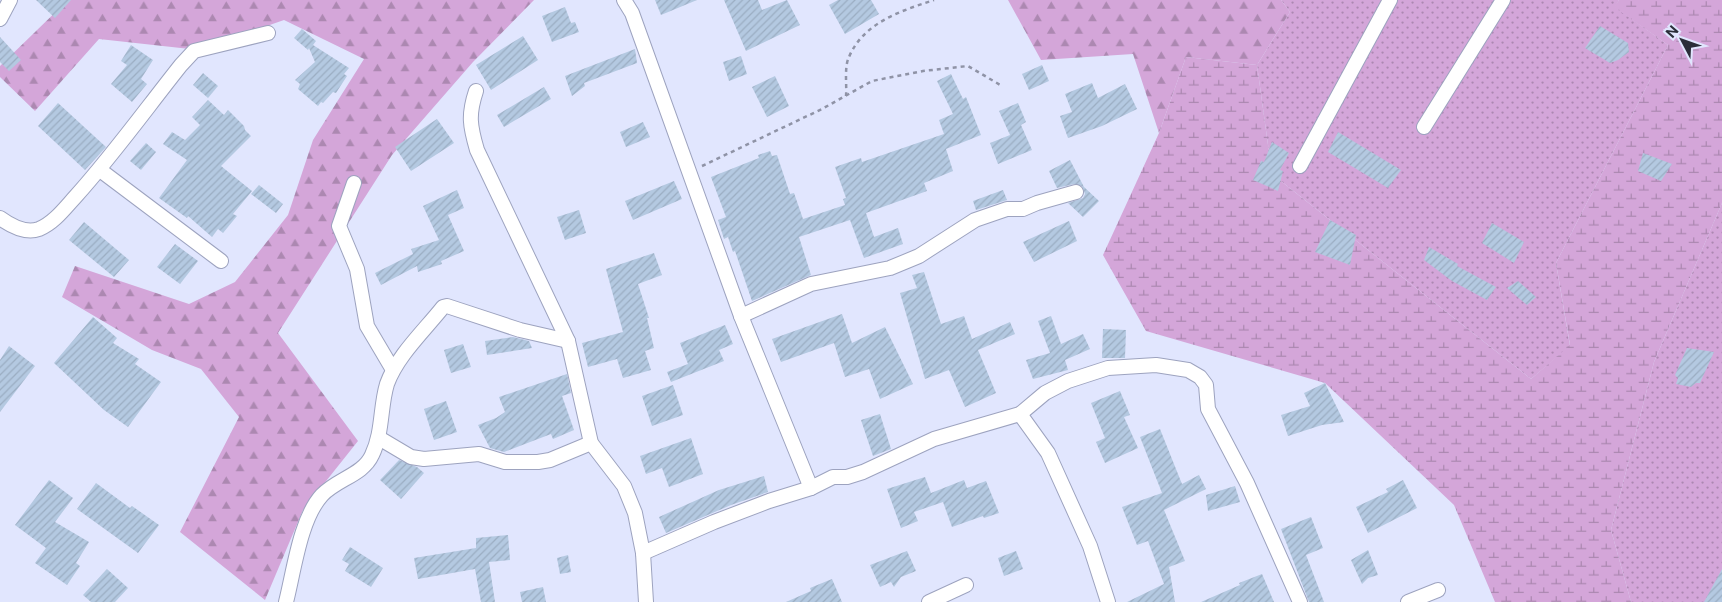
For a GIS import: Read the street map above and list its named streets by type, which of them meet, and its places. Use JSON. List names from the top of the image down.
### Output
{
  "north": "top left"
}
